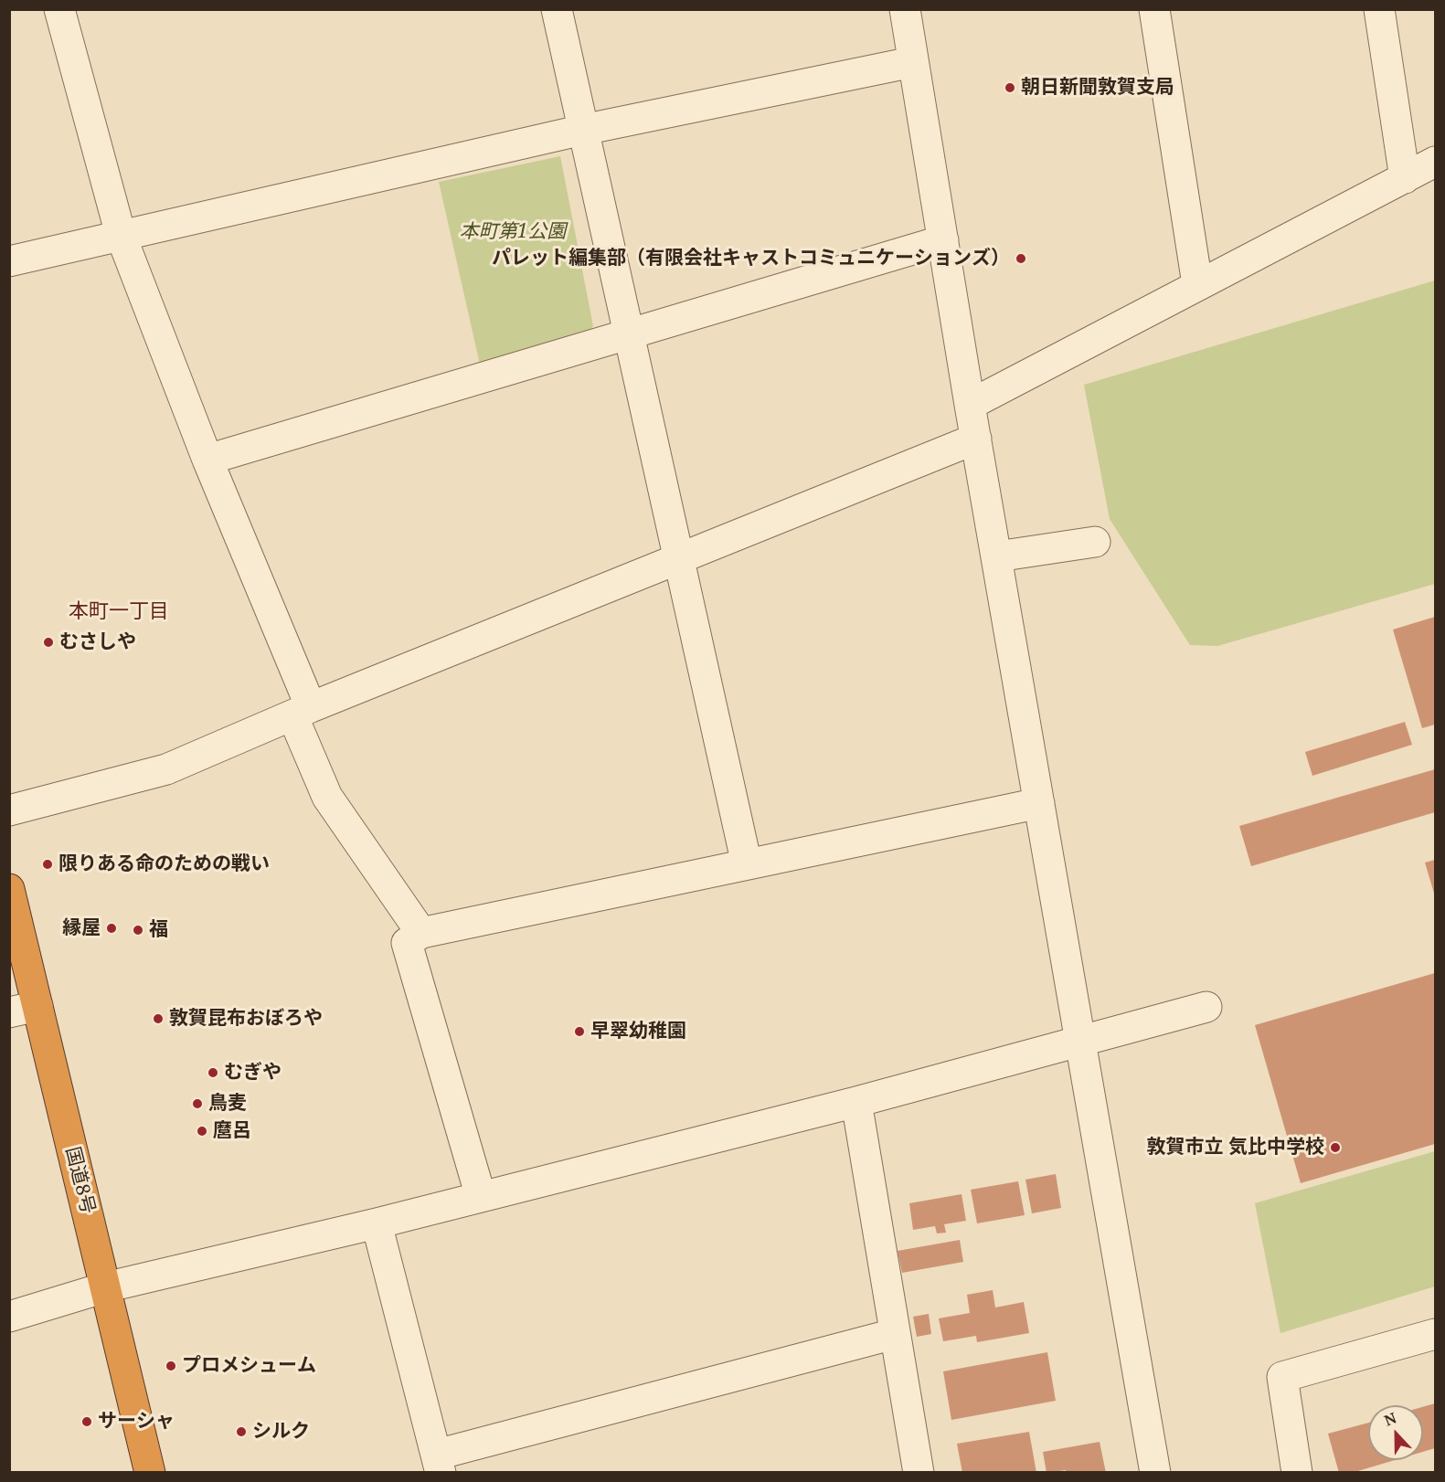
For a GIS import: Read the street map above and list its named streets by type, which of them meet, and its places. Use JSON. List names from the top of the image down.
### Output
{
  "streets": {
    "highway": ["国道8号"]
  },
  "districts": ["本町一丁目"],
  "parks": ["本町第1公園"],
  "places": [
    "朝日新聞敦賀支局",
    "パレット編集部（有限会社キャストコミュニケーションズ）",
    "むさしや",
    "限りある命のための戦い",
    "縁屋",
    "福",
    "敦賀昆布おぼろや",
    "早翠幼稚園",
    "むぎや",
    "鳥麦",
    "麿呂",
    "敦賀市立 気比中学校",
    "プロメシューム",
    "サーシャ",
    "シルク"
  ],
  "north": "top"
}
